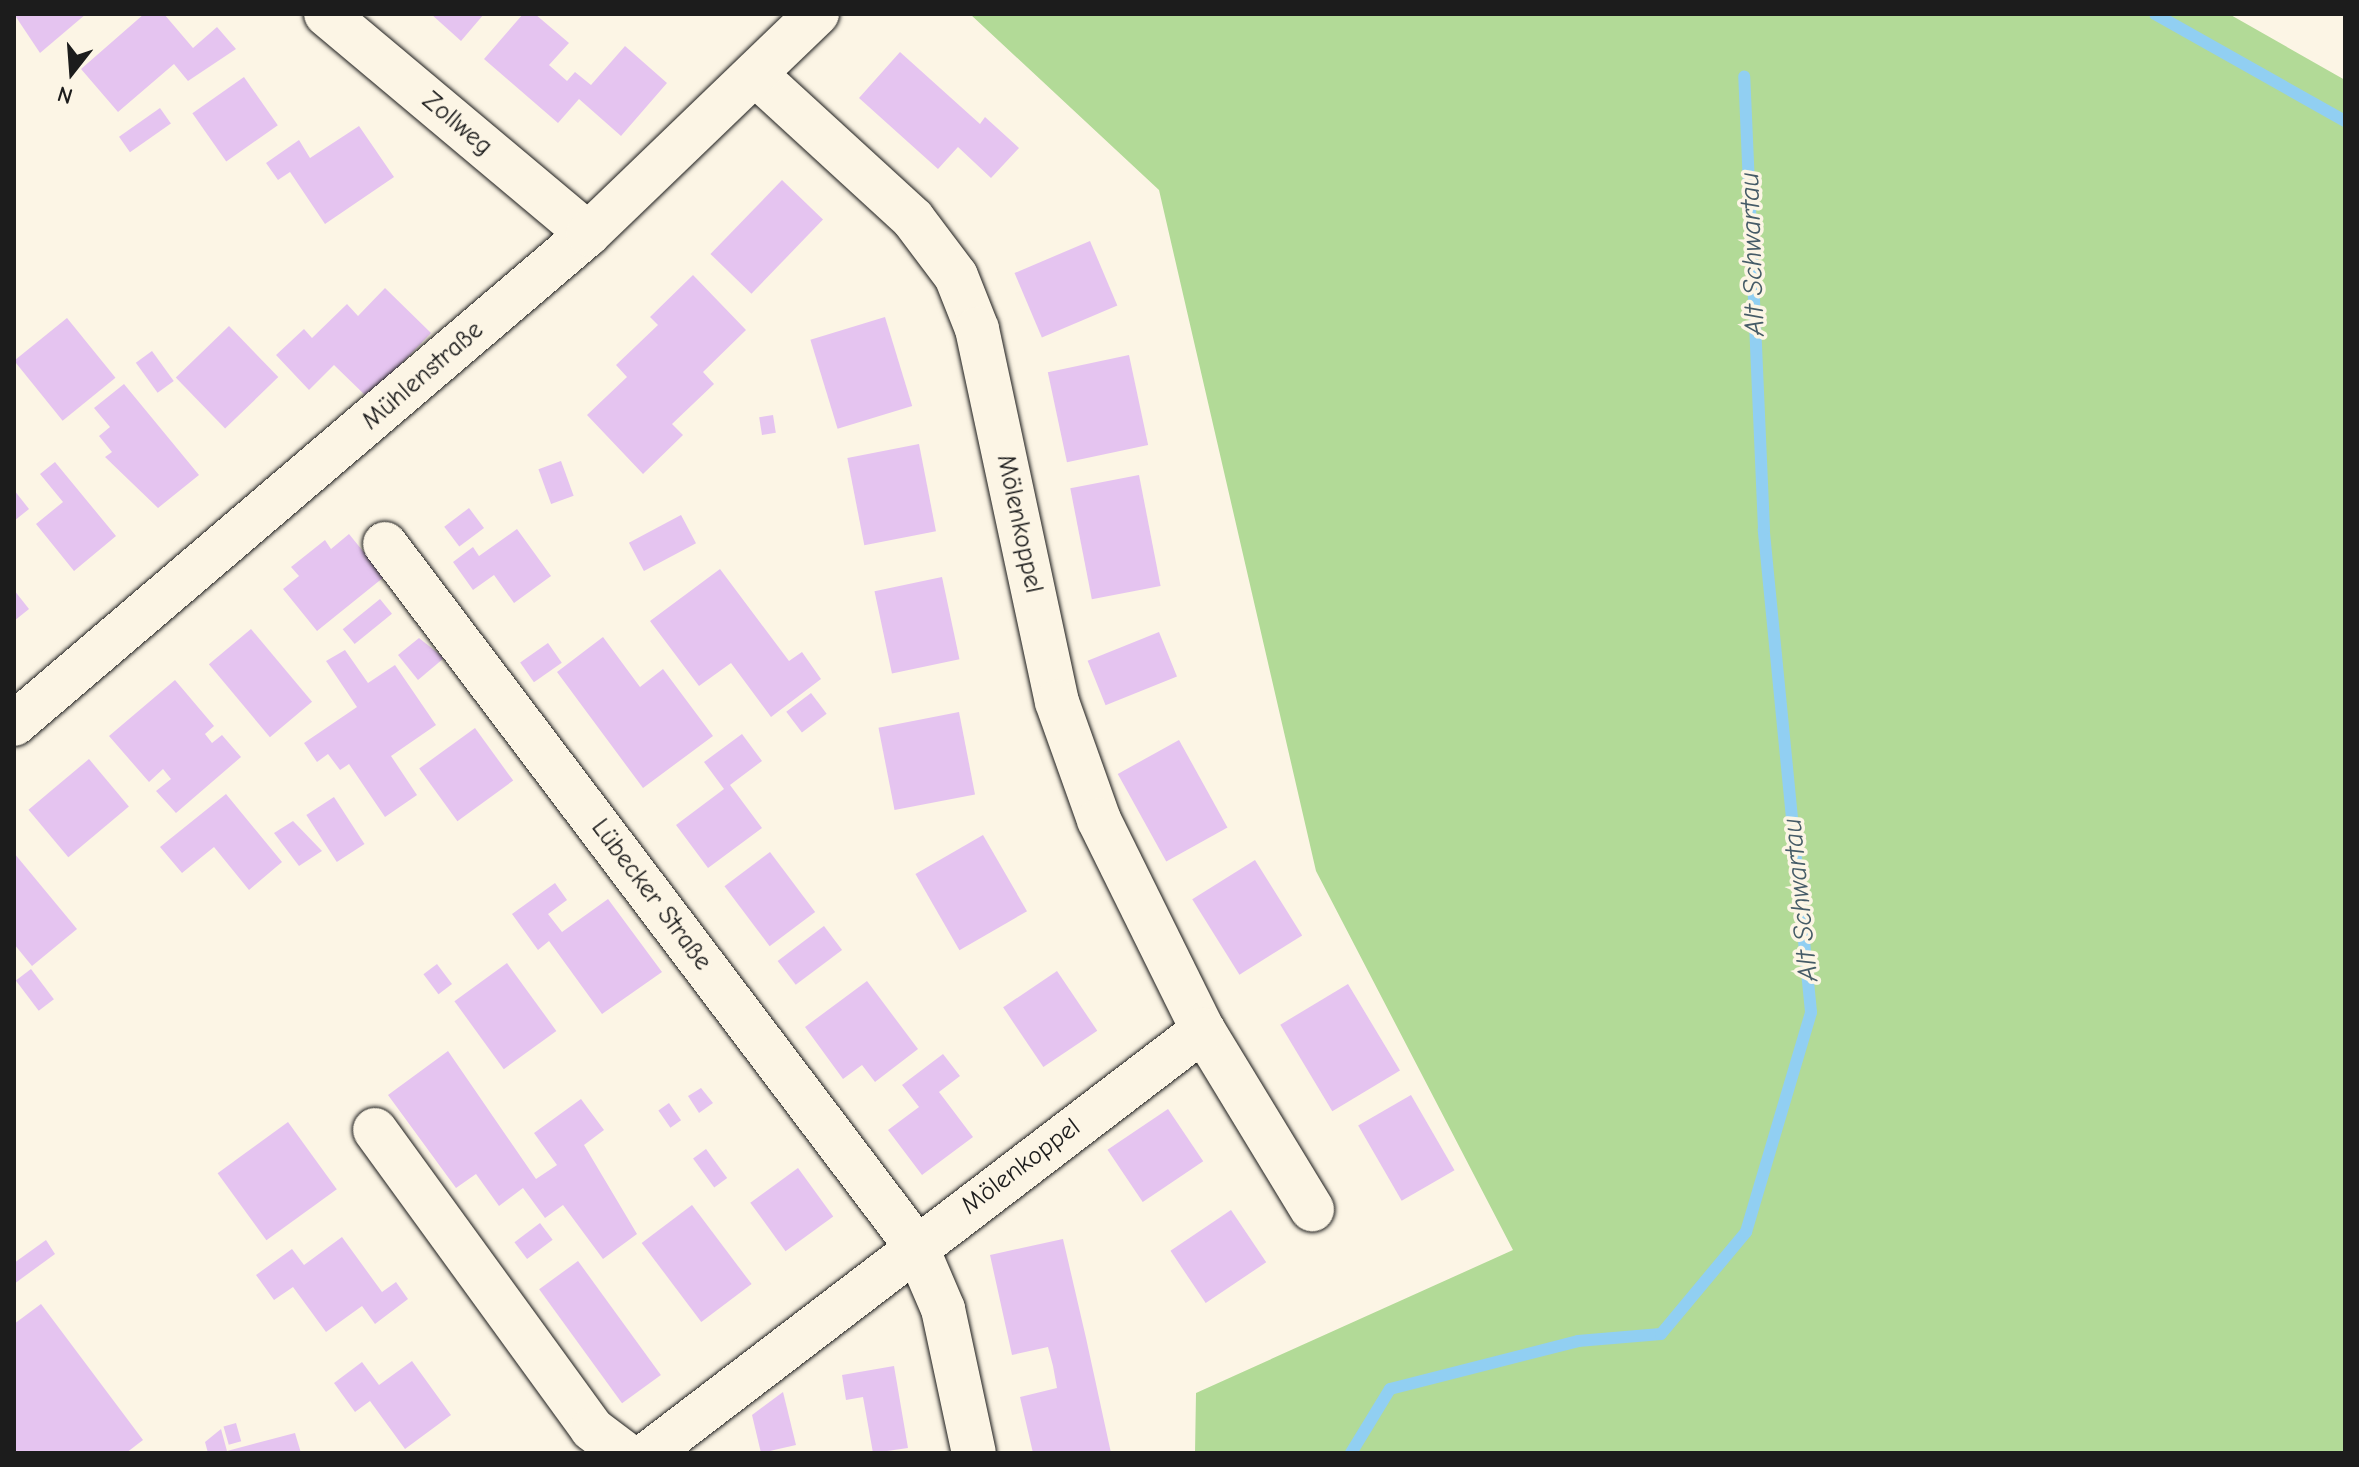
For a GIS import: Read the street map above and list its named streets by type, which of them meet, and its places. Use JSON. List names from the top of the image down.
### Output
{
  "streets": {
    "street": [
      "Zollweg",
      "Mühlenstraße",
      "Mölenkoppel",
      "Lübecker Straße"
    ]
  },
  "crossings": [
    ["Zollweg", "Mühlenstraße"],
    ["Mühlenstraße", "Mölenkoppel"],
    ["Mölenkoppel", "Lübecker Straße"]
  ],
  "water": ["Alt Schwartau"],
  "north": "bottom"
}
